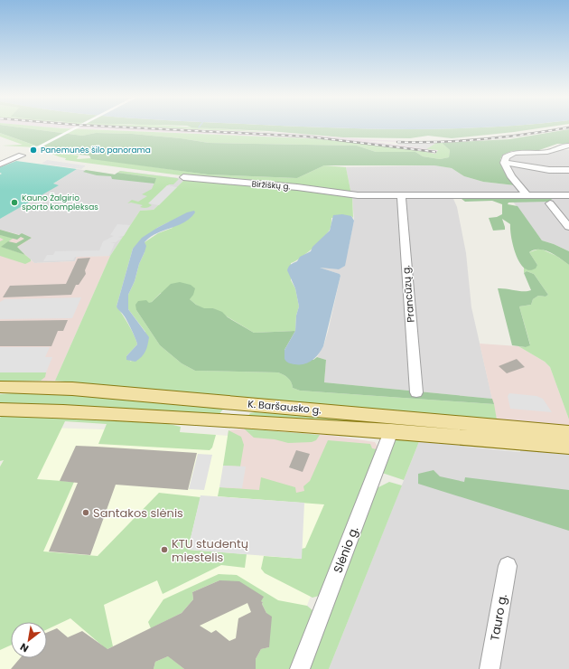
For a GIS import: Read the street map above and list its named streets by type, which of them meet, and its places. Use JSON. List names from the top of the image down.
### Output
{
  "streets": {
    "main road": ["K. Baršausko g."],
    "street": [
      "Biržiškų g.",
      "Prancūzų g.",
      "Slėnio g.",
      "Tauro g."
    ]
  },
  "crossings": [
    ["Biržiškų g.", "Prancūzų g."],
    ["K. Baršausko g.", "Slėnio g."]
  ],
  "places": [
    "Panemunės šilo panorama",
    "Kauno Žalgirio sporto kompleksas",
    "Santakos slėnis",
    "KTU studentų miestelis"
  ],
  "north": "bottom left"
}
